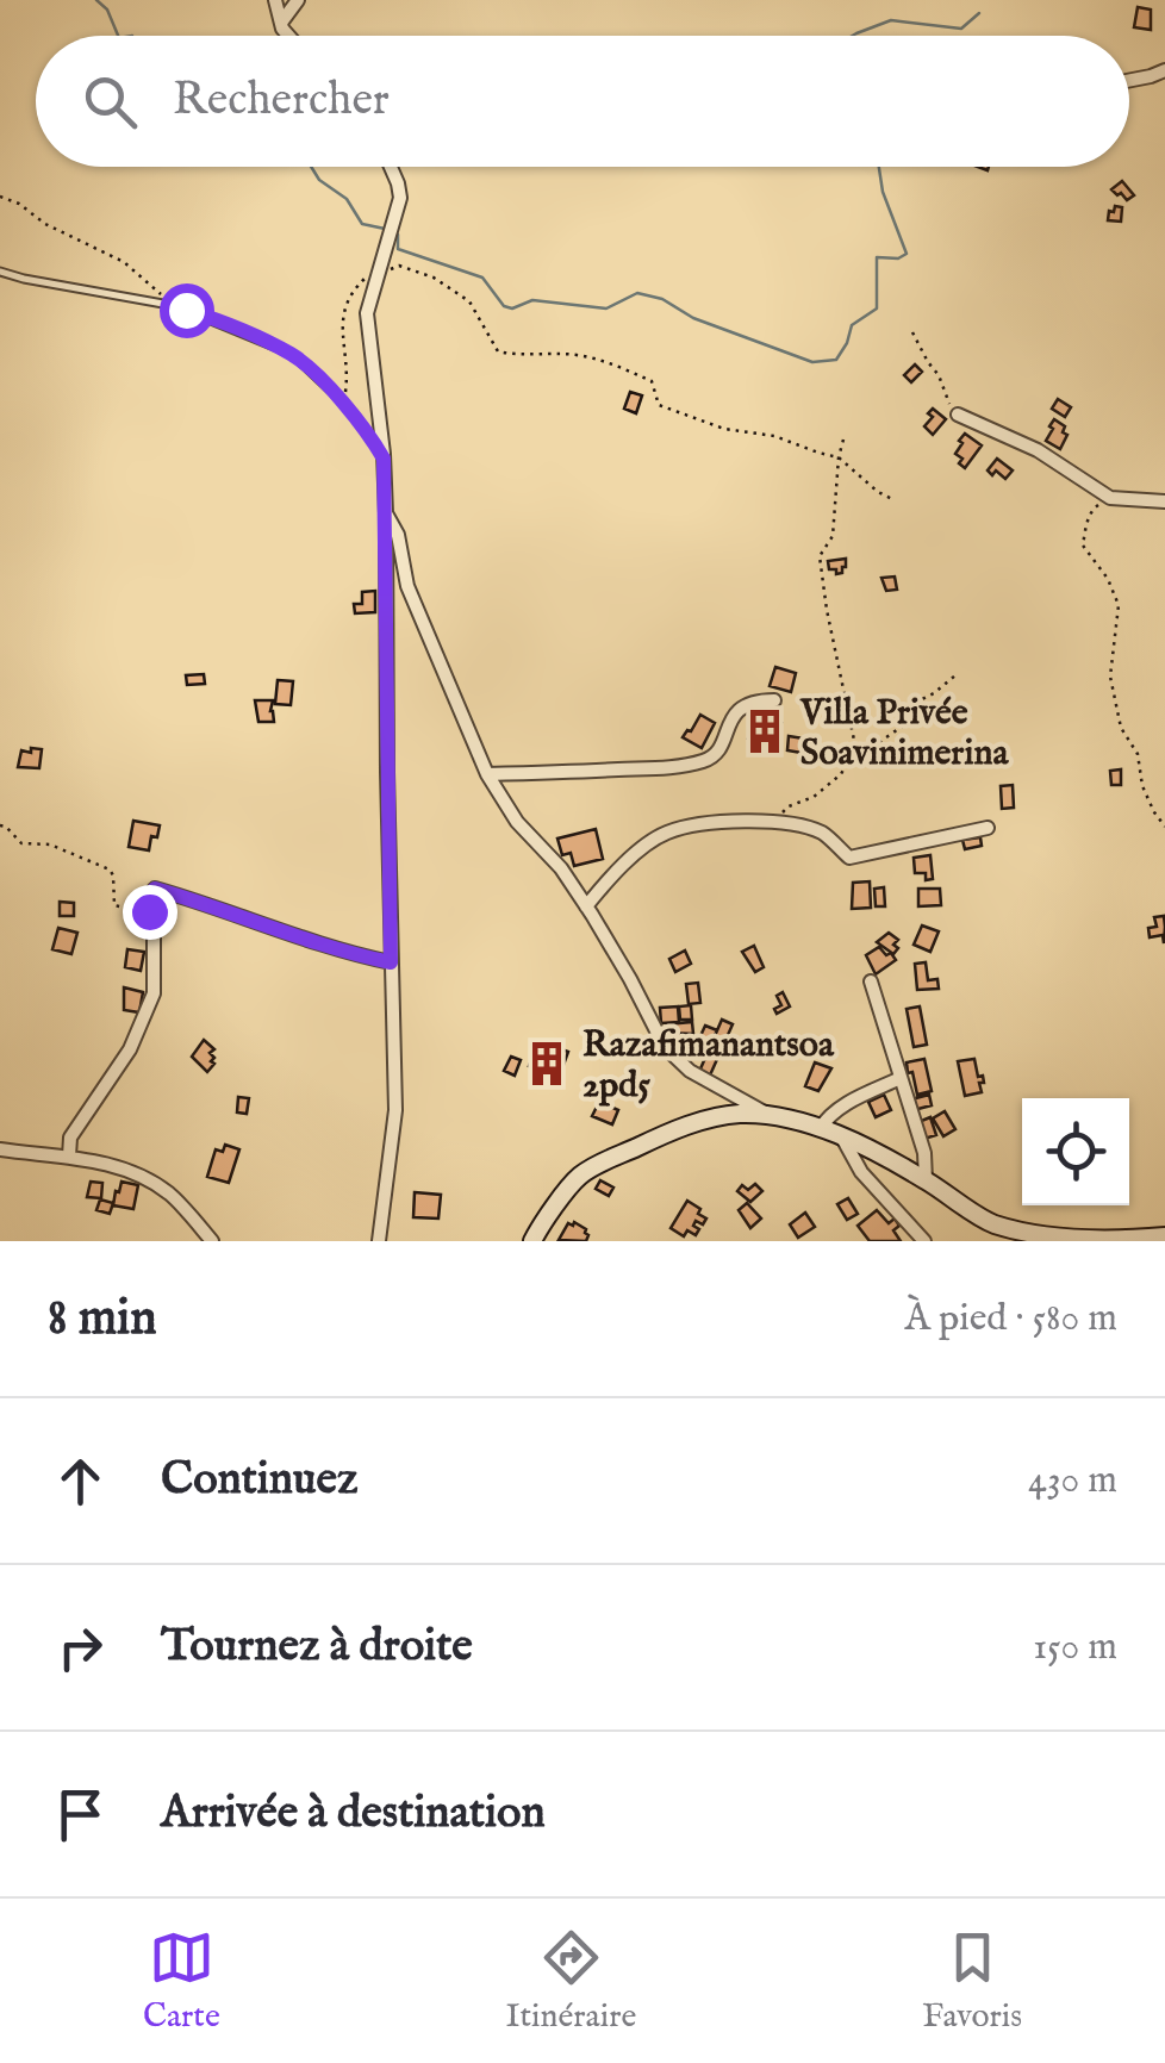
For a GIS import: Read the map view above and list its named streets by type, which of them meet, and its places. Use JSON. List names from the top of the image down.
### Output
{
  "places": {
    "building": ["Villa Privée Soavinimerina", "Razafimanantsoa 2pd5"]
  },
  "page": {
    "search": "Rechercher",
    "heading": ["8 min", "À pied · 580 m"],
    "list": [
      ["Continuez", "430 m"],
      ["Tournez à droite", "150 m"],
      "Arrivée à destination"
    ],
    "nav": ["Carte", "Itinéraire", "Favoris"]
  }
}
